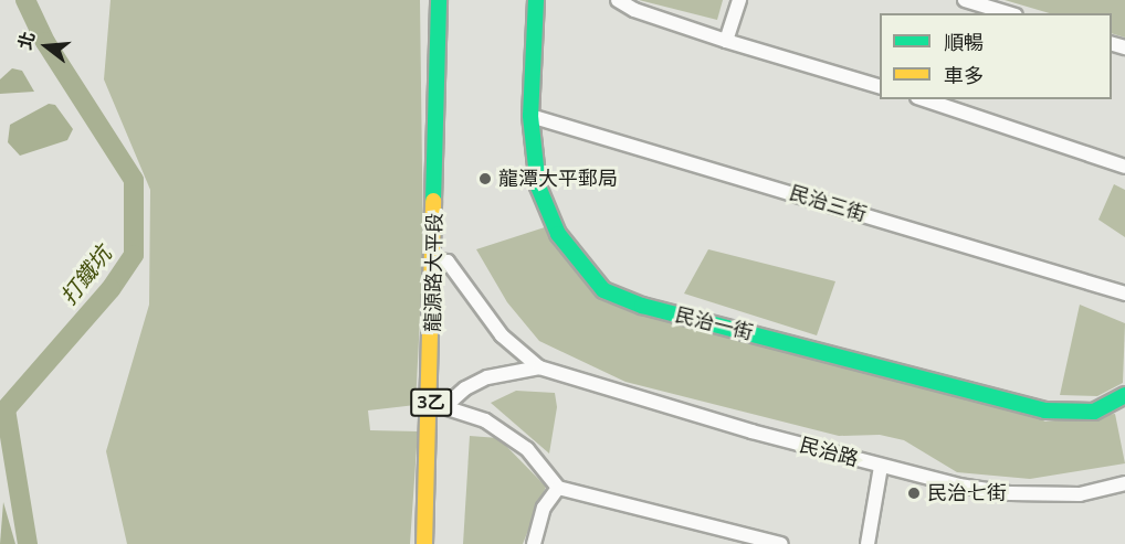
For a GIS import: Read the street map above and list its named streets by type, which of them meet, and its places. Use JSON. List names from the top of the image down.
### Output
{
  "streets": {
    "main road": ["龍源路大平段", "民治一街", "3乙"],
    "street": ["民治三街", "民治路"]
  },
  "crossings": [
    ["民治三街", "民治一街"]
  ],
  "water": ["打鐵坑"],
  "places": ["龍潭大平郵局", "民治七街"],
  "legend": ["順暢", "車多"],
  "north": "left"
}
